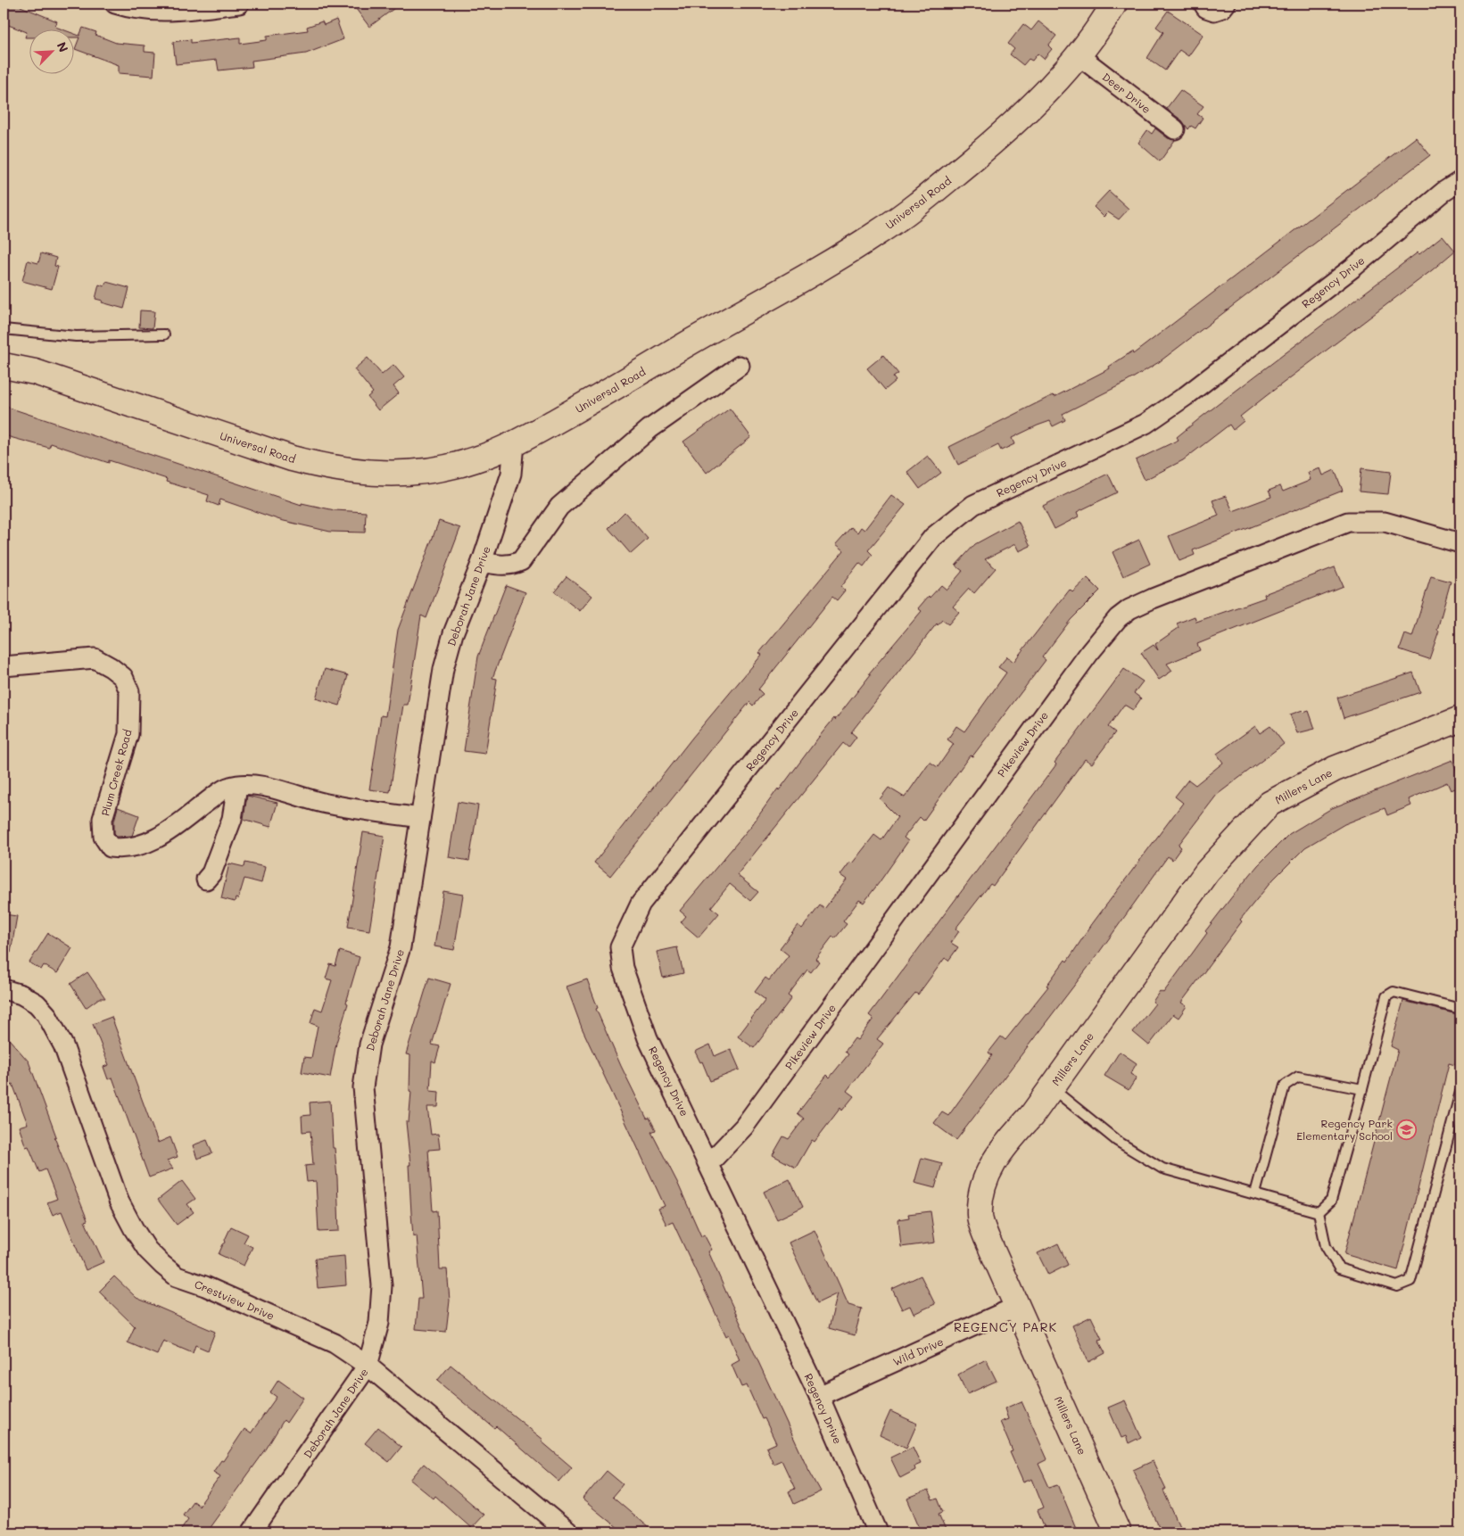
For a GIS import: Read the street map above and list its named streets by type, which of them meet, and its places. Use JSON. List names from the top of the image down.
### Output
{
  "streets": {
    "street": [
      "Deer Drive",
      "Universal Road",
      "Regency Drive",
      "Deborah Jane Drive",
      "Pikeview Drive",
      "Plum Creek Road",
      "Millers Lane",
      "Crestview Drive",
      "Wild Drive"
    ]
  },
  "crossings": [
    ["Deer Drive", "Universal Road"],
    ["Universal Road", "Deborah Jane Drive"],
    ["Regency Drive", "Pikeview Drive"],
    ["Regency Drive", "Wild Drive"],
    ["Deborah Jane Drive", "Plum Creek Road"],
    ["Deborah Jane Drive", "Crestview Drive"],
    ["Millers Lane", "Wild Drive"]
  ],
  "districts": ["REGENCY PARK"],
  "places": {
    "school or university": ["Regency Park Elementary School"]
  },
  "north": "top right"
}
